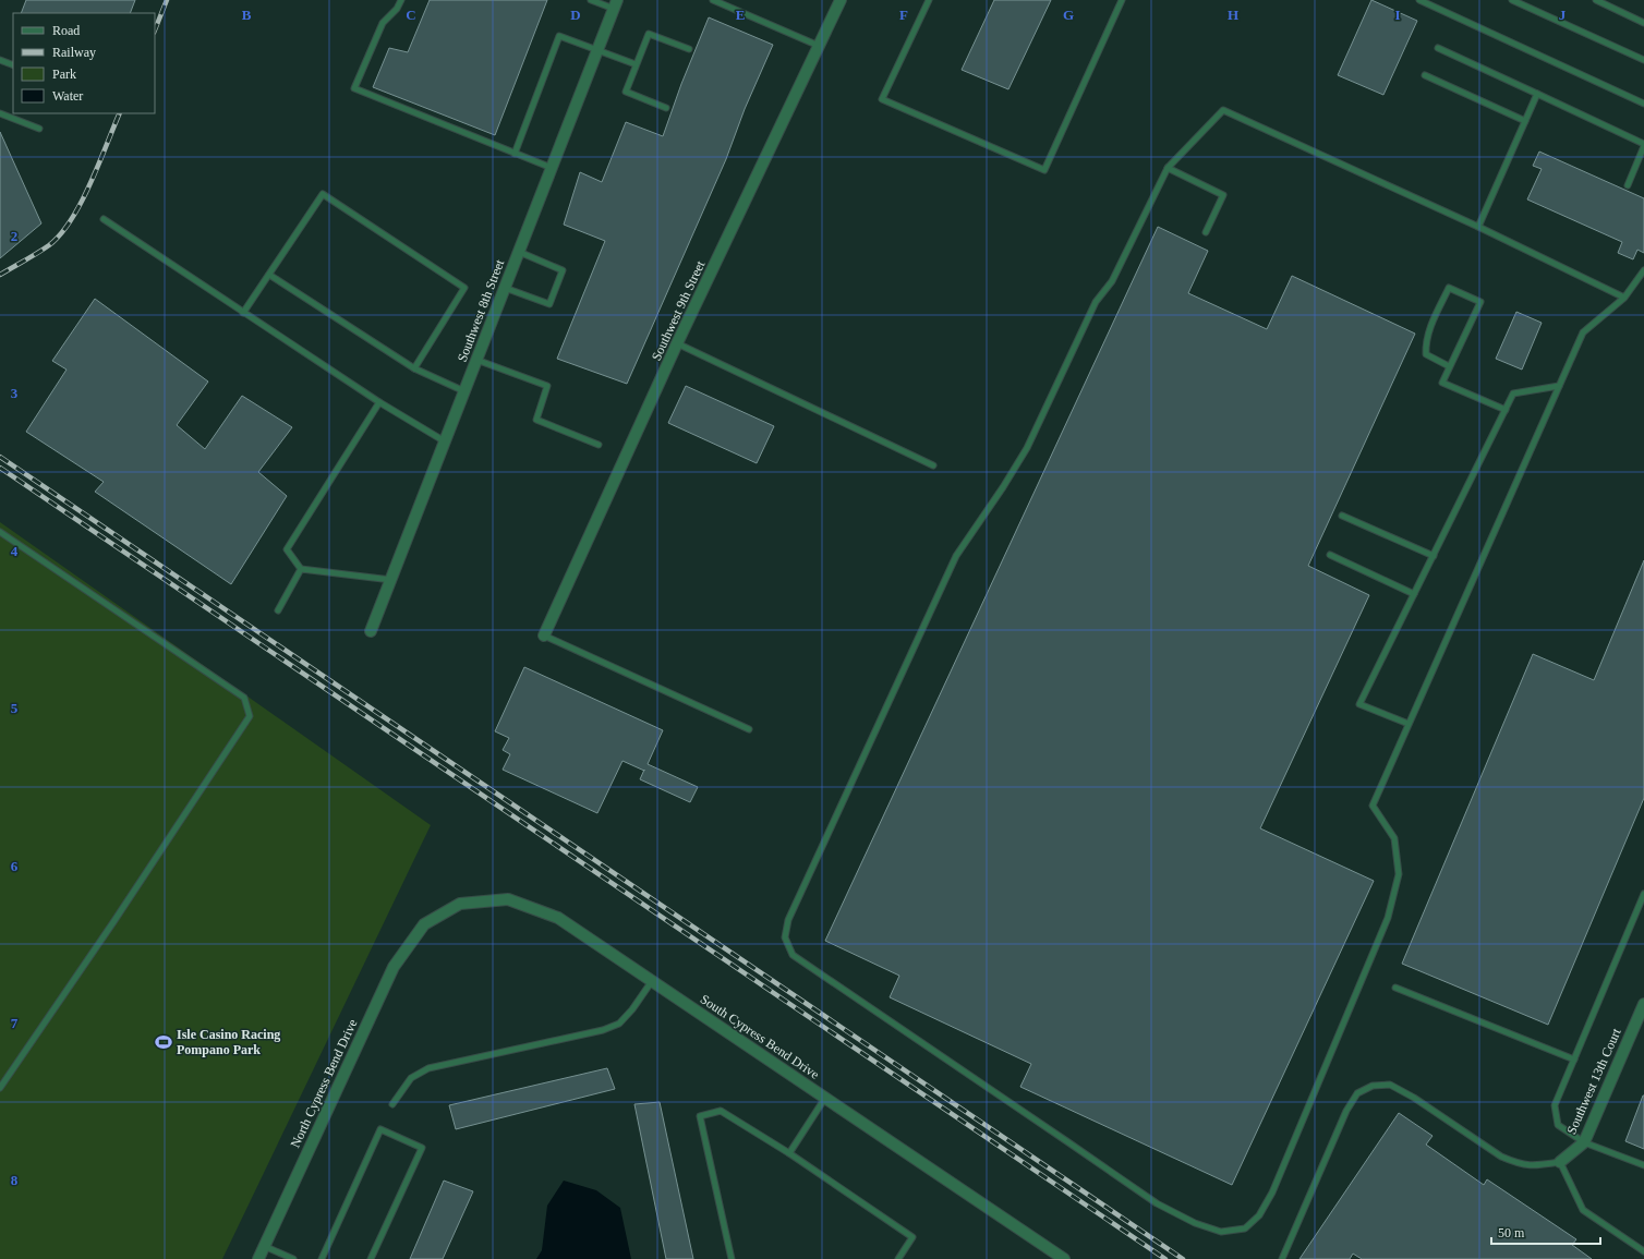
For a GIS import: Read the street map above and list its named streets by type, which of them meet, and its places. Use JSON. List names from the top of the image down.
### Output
{
  "streets": {
    "street": [
      "Southwest 8th Street",
      "Southwest 9th Street",
      "South Cypress Bend Drive",
      "Southwest 13th Court",
      "North Cypress Bend Drive"
    ]
  },
  "crossings": [
    ["South Cypress Bend Drive", "North Cypress Bend Drive"]
  ],
  "places": {
    "sports": ["Isle Casino Racing Pompano Park"]
  },
  "legend": [
    "Road",
    "Railway",
    "Park",
    "Water"
  ],
  "scale_bar": "50 m",
  "grid": {
    "columns": [
      "B",
      "C",
      "D",
      "E",
      "F",
      "G",
      "H",
      "I",
      "J"
    ],
    "rows": [
      "2",
      "3",
      "4",
      "5",
      "6",
      "7",
      "8"
    ]
  }
}
